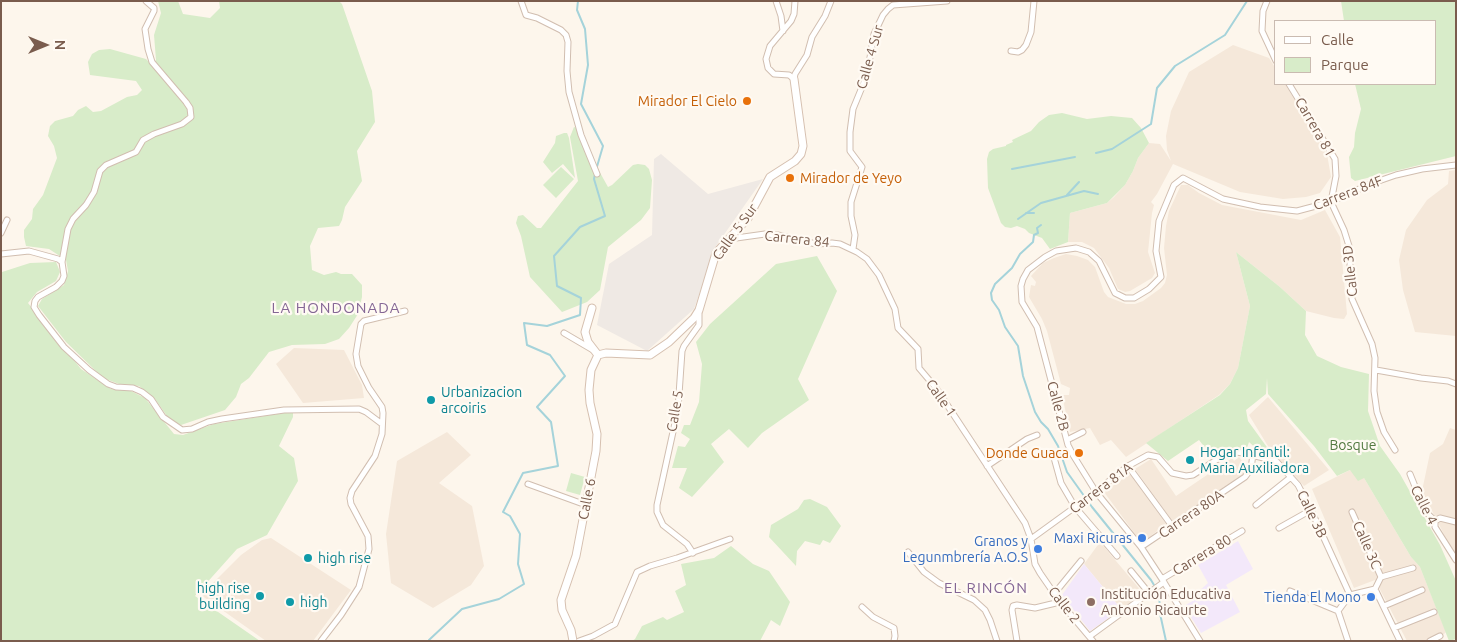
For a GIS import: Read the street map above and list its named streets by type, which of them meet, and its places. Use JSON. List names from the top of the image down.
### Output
{
  "streets": {
    "street": [
      "Calle 4 Sur",
      "Carrera 81",
      "Carrera 84F",
      "Calle 5 Sur",
      "Carrera 84",
      "Calle 3D",
      "Calle 1",
      "Calle 2B",
      "Calle 5",
      "Carrera 81A",
      "Calle 6",
      "Calle 4",
      "Carrera 80A",
      "Calle 3B",
      "Calle 3C",
      "Carrera 80",
      "Calle 2"
    ]
  },
  "crossings": [
    ["Calle 4 Sur", "Calle 1"],
    ["Carrera 81", "Carrera 84F"],
    ["Carrera 81", "Calle 3D"],
    ["Carrera 84F", "Calle 3D"],
    ["Carrera 84F", "Calle 2B"],
    ["Calle 5 Sur", "Carrera 84"],
    ["Calle 5 Sur", "Calle 5"],
    ["Carrera 84", "Calle 1"],
    ["Calle 1", "Carrera 81A"],
    ["Calle 1", "Calle 2"],
    ["Calle 2B", "Carrera 81A"],
    ["Calle 2B", "Carrera 80A"],
    ["Calle 2B", "Carrera 80"],
    ["Carrera 81A", "Carrera 80A"],
    ["Carrera 81A", "Calle 3B"],
    ["Carrera 80A", "Calle 3B"],
    ["Carrera 80", "Calle 2"]
  ],
  "districts": ["LA HONDONADA", "EL RINCÓN"],
  "parks": ["Bosque"],
  "places": [
    "Mirador El Cielo",
    "Mirador de Yeyo",
    "Urbanizacion arcoiris",
    "Donde Guaca",
    "Hogar Infantil: Maria Auxiliadora",
    "Maxi Ricuras",
    "Granos y Legunmbrería A.O.S",
    "high rise",
    "high rise building",
    "Tienda El Mono",
    "high",
    "Institución Educativa Antonio Ricaurte"
  ],
  "legend": ["Calle", "Parque"],
  "north": "right"
}
